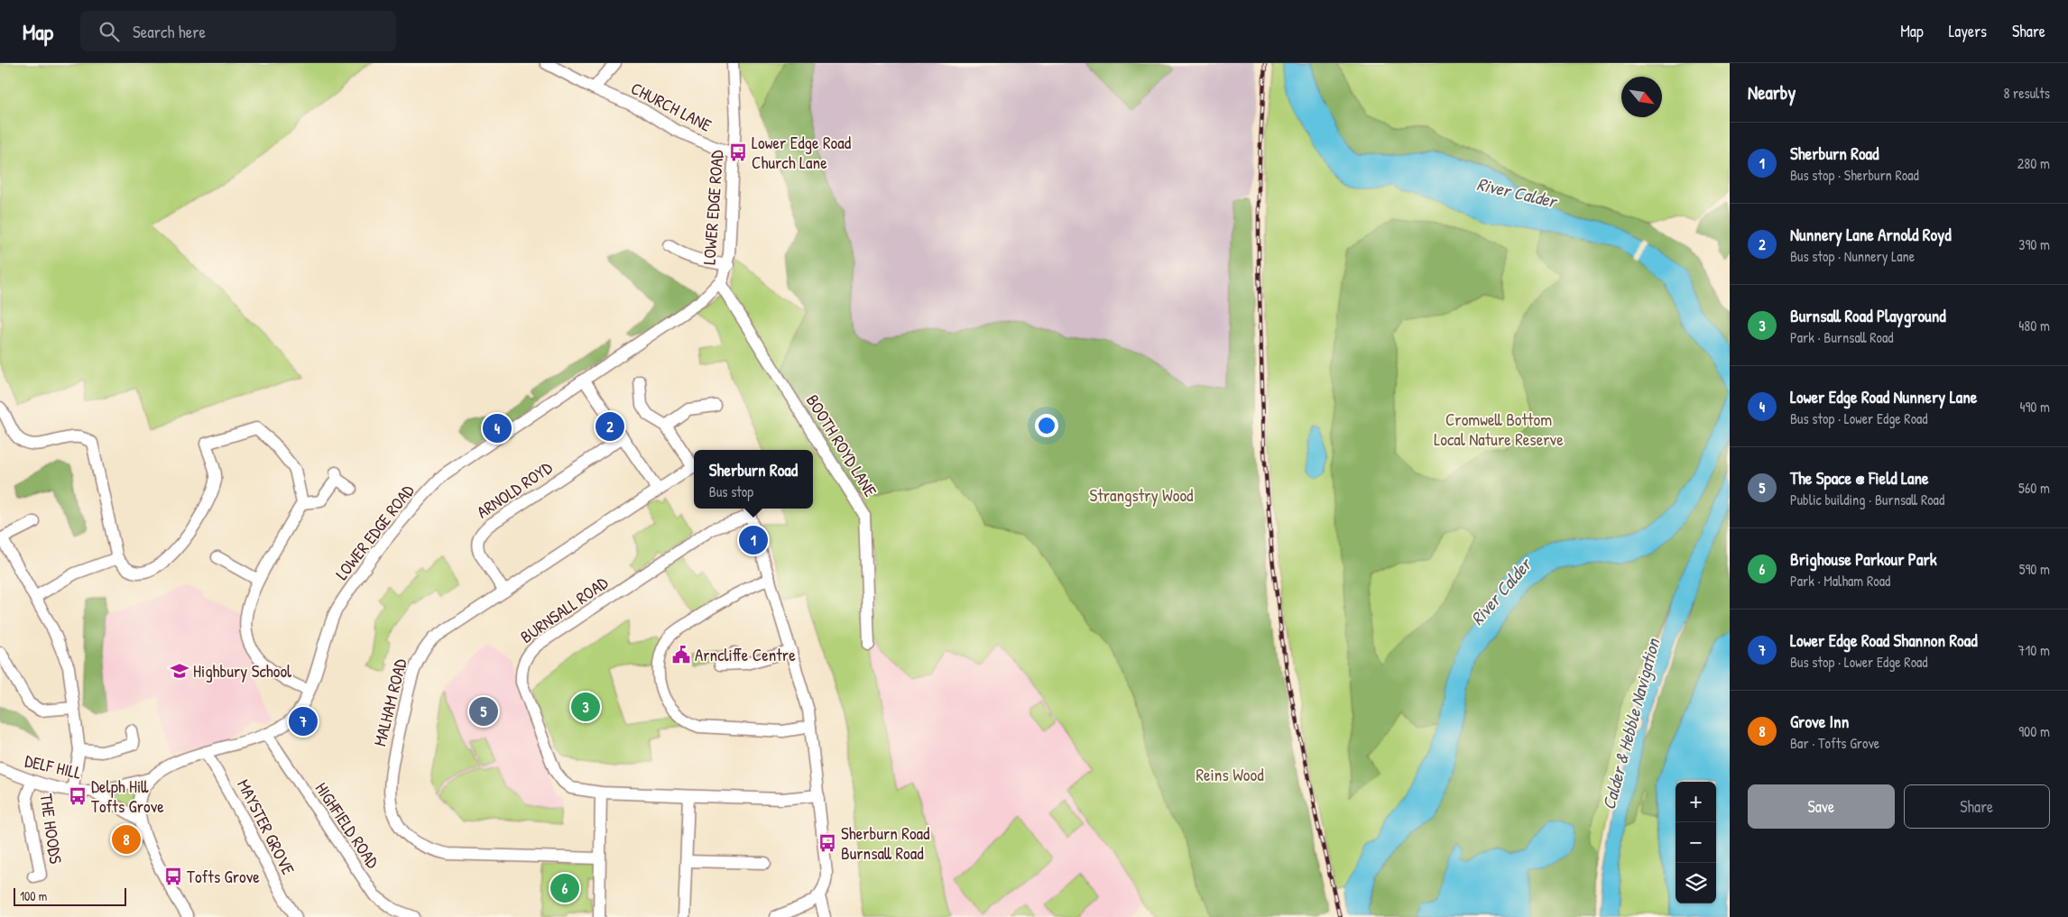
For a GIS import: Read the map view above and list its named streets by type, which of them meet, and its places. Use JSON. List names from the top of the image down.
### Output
{
  "streets": {
    "street": [
      "CHURCH LANE",
      "LOWER EDGE ROAD",
      "BOOTH ROYD LANE",
      "ARNOLD ROYD",
      "BURNSALL ROAD",
      "MALHAM ROAD",
      "DELF HILL",
      "HIGHFIELD ROAD",
      "MAYSTER GROVE",
      "THE HOODS"
    ]
  },
  "crossings": [
    ["CHURCH LANE", "LOWER EDGE ROAD"],
    ["LOWER EDGE ROAD", "BOOTH ROYD LANE"],
    ["LOWER EDGE ROAD", "DELF HILL"],
    ["LOWER EDGE ROAD", "HIGHFIELD ROAD"],
    ["LOWER EDGE ROAD", "MAYSTER GROVE"],
    ["ARNOLD ROYD", "MALHAM ROAD"],
    ["DELF HILL", "THE HOODS"]
  ],
  "water": ["River Calder", "Calder & Hebble Navigation"],
  "parks": ["Cromwell Bottom Local Nature Reserve", "Strangstry Wood", "Reins Wood"],
  "places": {
    "bus stop": [
      "Lower Edge Road Church Lane",
      "Delph Hill Tofts Grove",
      "Sherburn Road Burnsall Road",
      "Tofts Grove"
    ],
    "public building": ["Arncliffe Centre"],
    "school or university": ["Highbury School"]
  },
  "scale_bar": "100 m",
  "north": "bottom right",
  "page": {
    "header": "Map",
    "search": "Search here",
    "nav": ["Map", "Layers", "Share"],
    "heading": ["Nearby", "8 results"],
    "list": [
      {
        "mark": "1",
        "name": "Sherburn Road",
        "note": "Bus stop · Sherburn Road",
        "value": "280 m"
      },
      {
        "mark": "2",
        "name": "Nunnery Lane Arnold Royd",
        "note": "Bus stop · Nunnery Lane",
        "value": "390 m"
      },
      {
        "mark": "3",
        "name": "Burnsall Road Playground",
        "note": "Park · Burnsall Road",
        "value": "480 m"
      },
      {
        "mark": "4",
        "name": "Lower Edge Road Nunnery Lane",
        "note": "Bus stop · Lower Edge Road",
        "value": "490 m"
      },
      {
        "mark": "5",
        "name": "The Space @ Field Lane",
        "note": "Public building · Burnsall Road",
        "value": "560 m"
      },
      {
        "mark": "6",
        "name": "Brighouse Parkour Park",
        "note": "Park · Malham Road",
        "value": "590 m"
      },
      {
        "mark": "7",
        "name": "Lower Edge Road Shannon Road",
        "note": "Bus stop · Lower Edge Road",
        "value": "710 m"
      },
      {
        "mark": "8",
        "name": "Grove Inn",
        "note": "Bar · Tofts Grove",
        "value": "900 m"
      }
    ],
    "pins": [
      "2",
      "4",
      "1",
      "3",
      "5",
      "7",
      "8",
      "6"
    ],
    "popup": ["Sherburn Road", "Bus stop"],
    "buttons": ["Save", "Share"],
    "map_buttons": ["+", "−"],
    "scale": "100 m"
  }
}
